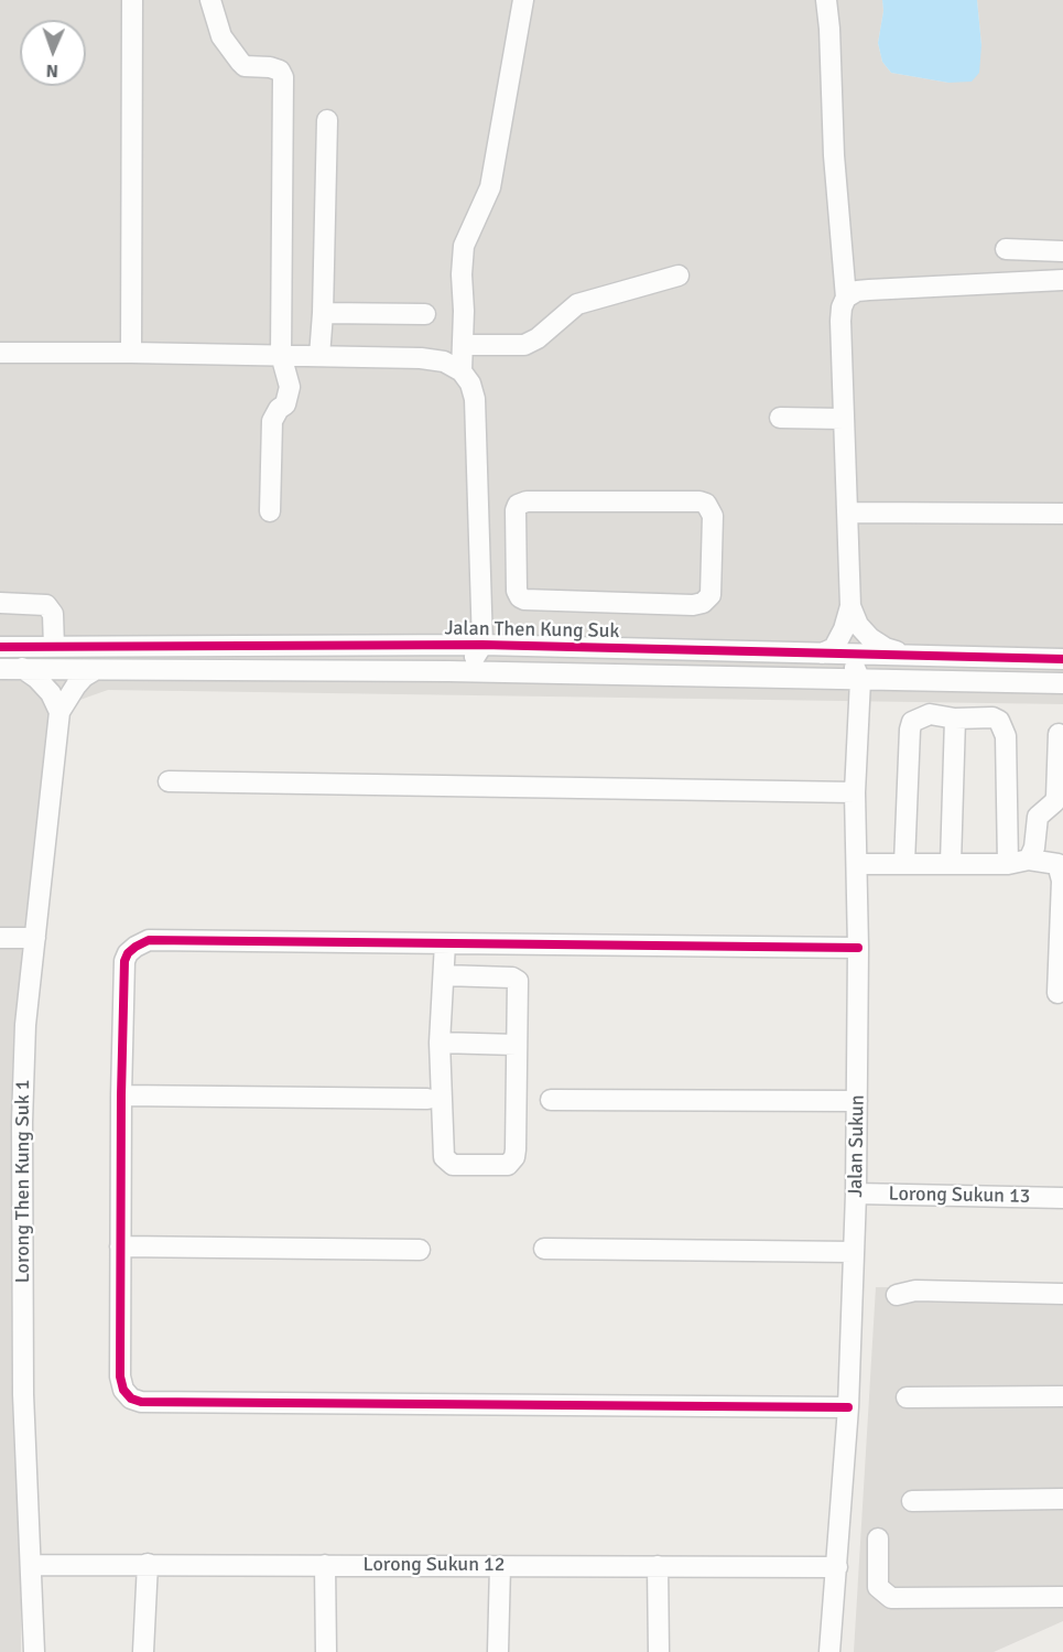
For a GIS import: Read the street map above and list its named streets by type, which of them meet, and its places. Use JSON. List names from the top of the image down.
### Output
{
  "streets": {
    "street": [
      "Jalan Then Kung Suk",
      "Jalan Sukun",
      "Lorong Then Kung Suk 1",
      "Lorong Sukun 13",
      "Lorong Sukun 12"
    ]
  },
  "crossings": [
    ["Jalan Sukun", "Lorong Sukun 13"],
    ["Jalan Sukun", "Lorong Sukun 12"],
    ["Lorong Then Kung Suk 1", "Lorong Sukun 12"]
  ],
  "north": "bottom"
}
